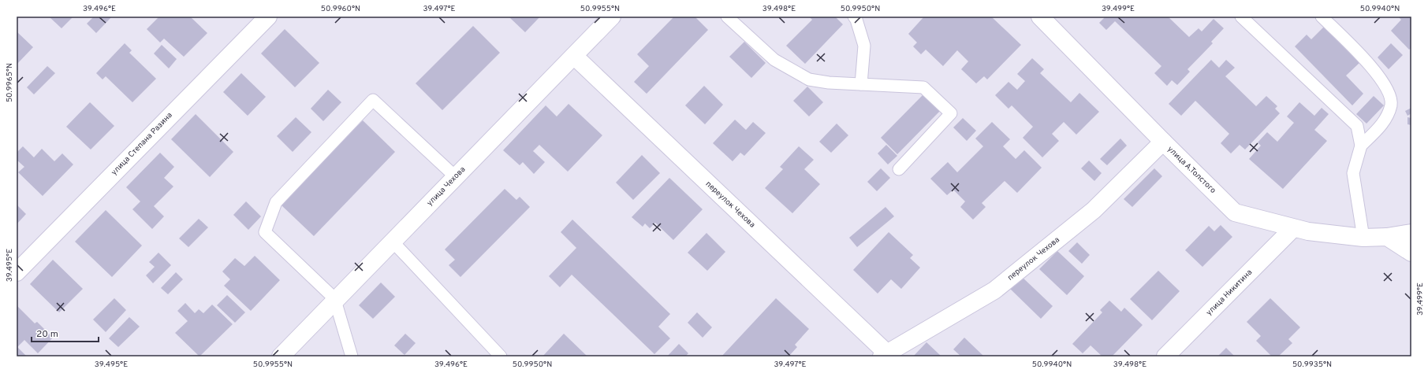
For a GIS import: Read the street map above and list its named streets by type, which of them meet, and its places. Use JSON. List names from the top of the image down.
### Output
{
  "streets": {
    "street": [
      "улица Степана Разина",
      "улица А.Толстого",
      "улица Чехова",
      "переулок Чехова",
      "улица Никитина"
    ]
  },
  "crossings": [
    ["улица А.Толстого", "переулок Чехова"],
    ["улица А.Толстого", "улица Никитина"],
    ["улица Чехова", "переулок Чехова"]
  ],
  "scale_bar": "20 m",
  "coordinates": [
    "39.496°E",
    "50.9960°N",
    "39.497°E",
    "50.9955°N",
    "39.498°E",
    "50.9950°N",
    "39.499°E",
    "50.9940°N",
    "50.9965°N",
    "39.495°E",
    "50.9935°N"
  ]
}
